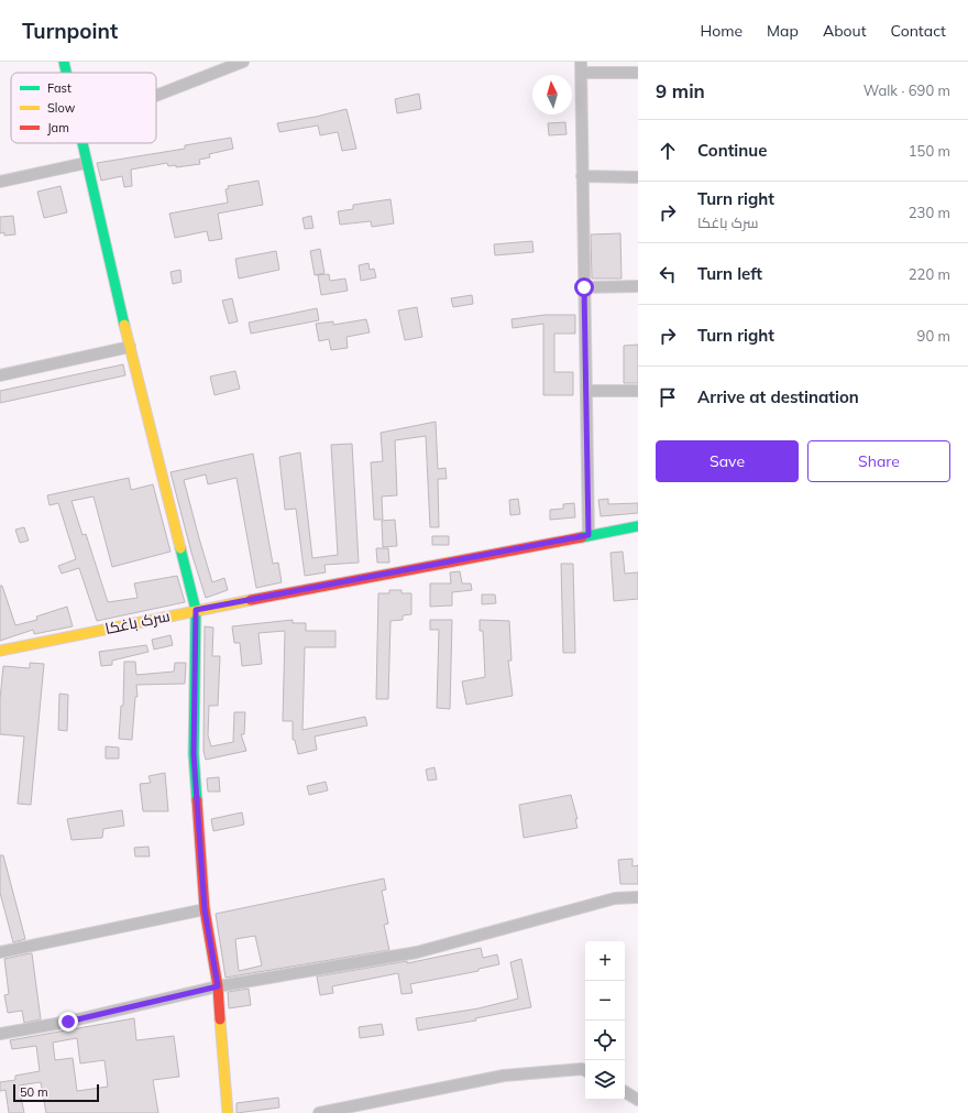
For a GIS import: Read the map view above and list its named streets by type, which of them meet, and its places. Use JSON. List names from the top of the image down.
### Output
{
  "streets": {
    "street": ["سرک باغکا"]
  },
  "legend": ["Fast", "Slow", "Jam"],
  "scale_bar": "50 m",
  "north": "top",
  "page": {
    "header": "Turnpoint",
    "nav": [
      "Home",
      "Map",
      "About",
      "Contact"
    ],
    "heading": ["9 min", "Walk · 690 m"],
    "list": [
      ["Continue", "150 m"],
      ["Turn right", "سرک باغکا", "230 m"],
      ["Turn left", "220 m"],
      ["Turn right", "90 m"],
      "Arrive at destination"
    ],
    "buttons": ["Save", "Share"],
    "map_buttons": ["+", "−"],
    "scale": "50 m"
  }
}
